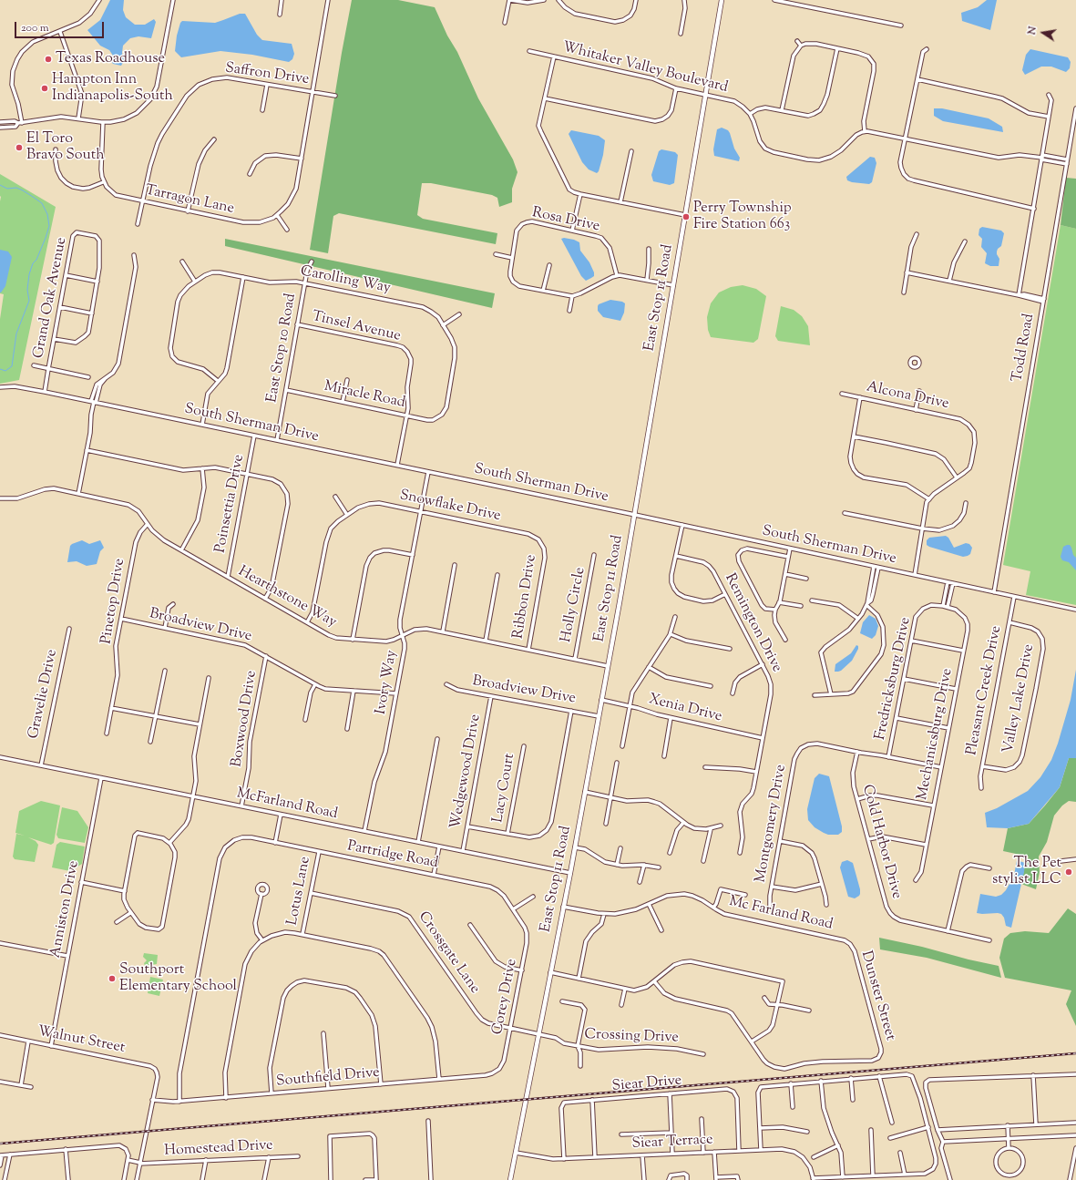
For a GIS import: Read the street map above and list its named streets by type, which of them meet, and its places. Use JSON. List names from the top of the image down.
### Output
{
  "streets": {
    "main road": ["East Stop 11 Road"],
    "street": [
      "Whitaker Valley Boulevard",
      "Saffron Drive",
      "Tarragon Lane",
      "Rosa Drive",
      "Carolling Way",
      "Grand Oak Avenue",
      "Tinsel Avenue",
      "East Stop 10 Road",
      "Todd Road",
      "Miracle Road",
      "Alcona Drive",
      "South Sherman Drive",
      "Poinsettia Drive",
      "Snowflake Drive",
      "Ribbon Drive",
      "Hearthstone Way",
      "Pinetop Drive",
      "Holly Circle",
      "Remington Drive",
      "Broadview Drive",
      "Fredricksburg Drive",
      "Ivory Way",
      "Pleasant Creek Drive",
      "Gravelie Drive",
      "Valley Lake Drive",
      "Xenia Drive",
      "Boxwood Drive",
      "Mechanicsburg Drive",
      "Wedgewood Drive",
      "Lacy Court",
      "McFarland Road",
      "Montgomery Drive",
      "Cold Harbor Drive",
      "Partridge Road",
      "Lotus Lane",
      "Anniston Drive",
      "Mc Farland Road",
      "Crossgate Lane",
      "Dunster Street",
      "Corey Drive",
      "Crossing Drive",
      "Walnut Street",
      "Southfield Drive",
      "Siear Drive",
      "Siear Terrace",
      "Homestead Drive"
    ]
  },
  "crossings": [
    ["Whitaker Valley Boulevard", "East Stop 11 Road"],
    ["Saffron Drive", "Tarragon Lane"],
    ["Carolling Way", "East Stop 10 Road"],
    ["Carolling Way", "Miracle Road"],
    ["Grand Oak Avenue", "South Sherman Drive"],
    ["East Stop 11 Road", "South Sherman Drive"],
    ["East Stop 11 Road", "Hearthstone Way"],
    ["East Stop 11 Road", "Broadview Drive"],
    ["East Stop 11 Road", "Xenia Drive"],
    ["East Stop 11 Road", "McFarland Road"],
    ["East Stop 11 Road", "Mc Farland Road"],
    ["East Stop 11 Road", "Crossgate Lane"],
    ["East Stop 11 Road", "Crossing Drive"],
    ["East Stop 11 Road", "Siear Terrace"],
    ["Tinsel Avenue", "East Stop 10 Road"],
    ["Tinsel Avenue", "Miracle Road"],
    ["East Stop 10 Road", "Miracle Road"],
    ["East Stop 10 Road", "South Sherman Drive"],
    ["Todd Road", "South Sherman Drive"],
    ["South Sherman Drive", "Poinsettia Drive"],
    ["South Sherman Drive", "Ivory Way"],
    ["South Sherman Drive", "Pleasant Creek Drive"],
    ["Poinsettia Drive", "Hearthstone Way"],
    ["Snowflake Drive", "Ribbon Drive"],
    ["Snowflake Drive", "Hearthstone Way"],
    ["Snowflake Drive", "Ivory Way"],
    ["Ribbon Drive", "Hearthstone Way"],
    ["Hearthstone Way", "Pinetop Drive"],
    ["Hearthstone Way", "Holly Circle"],
    ["Hearthstone Way", "Ivory Way"],
    ["Pinetop Drive", "Broadview Drive"],
    ["Remington Drive", "Xenia Drive"],
    ["Broadview Drive", "Ivory Way"],
    ["Broadview Drive", "Boxwood Drive"],
    ["Broadview Drive", "Wedgewood Drive"],
    ["Fredricksburg Drive", "Mechanicsburg Drive"],
    ["Ivory Way", "McFarland Road"],
    ["Pleasant Creek Drive", "Valley Lake Drive"],
    ["Gravelie Drive", "McFarland Road"],
    ["Boxwood Drive", "McFarland Road"],
    ["Wedgewood Drive", "McFarland Road"],
    ["Wedgewood Drive", "Partridge Road"],
    ["McFarland Road", "Anniston Drive"],
    ["Montgomery Drive", "Cold Harbor Drive"],
    ["Partridge Road", "Lotus Lane"],
    ["Partridge Road", "Corey Drive"],
    ["Partridge Road", "Southfield Drive"],
    ["Lotus Lane", "Crossgate Lane"],
    ["Anniston Drive", "Walnut Street"],
    ["Mc Farland Road", "Dunster Street"],
    ["Crossgate Lane", "Corey Drive"],
    ["Crossgate Lane", "Crossing Drive"],
    ["Corey Drive", "Southfield Drive"],
    ["Walnut Street", "Southfield Drive"],
    ["Siear Drive", "Siear Terrace"]
  ],
  "places": [
    "Texas Roadhouse",
    "Hampton Inn Indianapolis-South",
    "El Toro Bravo South",
    "Perry Township Fire Station 663",
    "The Pet stylist LLC",
    "Southport Elementary School"
  ],
  "scale_bar": "200 m",
  "north": "left"
}
